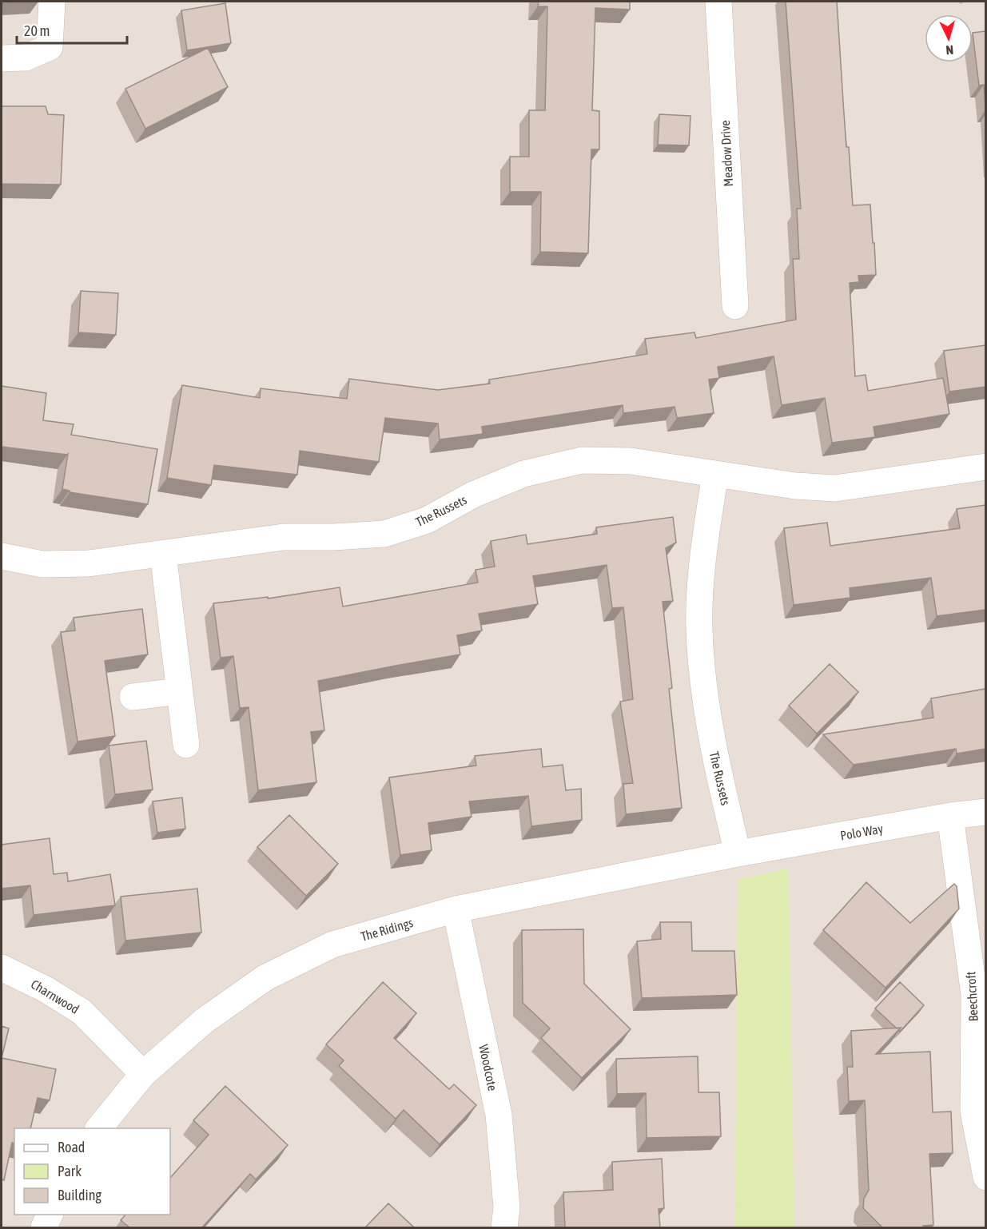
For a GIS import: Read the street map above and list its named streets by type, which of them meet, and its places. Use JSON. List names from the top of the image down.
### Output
{
  "streets": {
    "street": [
      "Meadow Drive",
      "The Russets",
      "Polo Way",
      "The Ridings",
      "Charnwood",
      "Beechcroft",
      "Woodcote"
    ]
  },
  "crossings": [
    ["The Russets", "Polo Way"],
    ["The Russets", "The Ridings"],
    ["Polo Way", "The Ridings"],
    ["Polo Way", "Beechcroft"],
    ["The Ridings", "Charnwood"],
    ["The Ridings", "Woodcote"]
  ],
  "legend": ["Road", "Park", "Building"],
  "scale_bar": "20 m",
  "north": "bottom"
}
